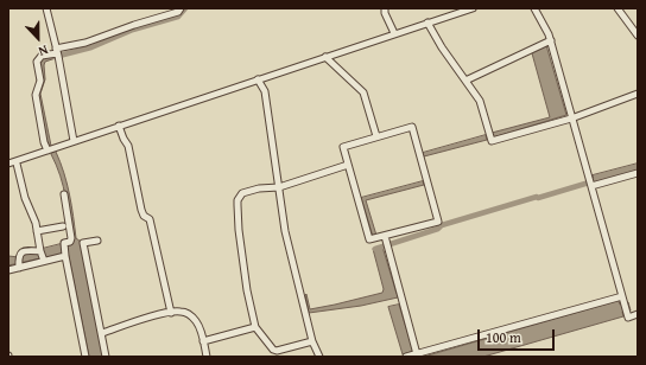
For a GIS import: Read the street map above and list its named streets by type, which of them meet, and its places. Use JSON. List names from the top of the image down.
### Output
{
  "scale_bar": "100 m",
  "north": "bottom"
}
